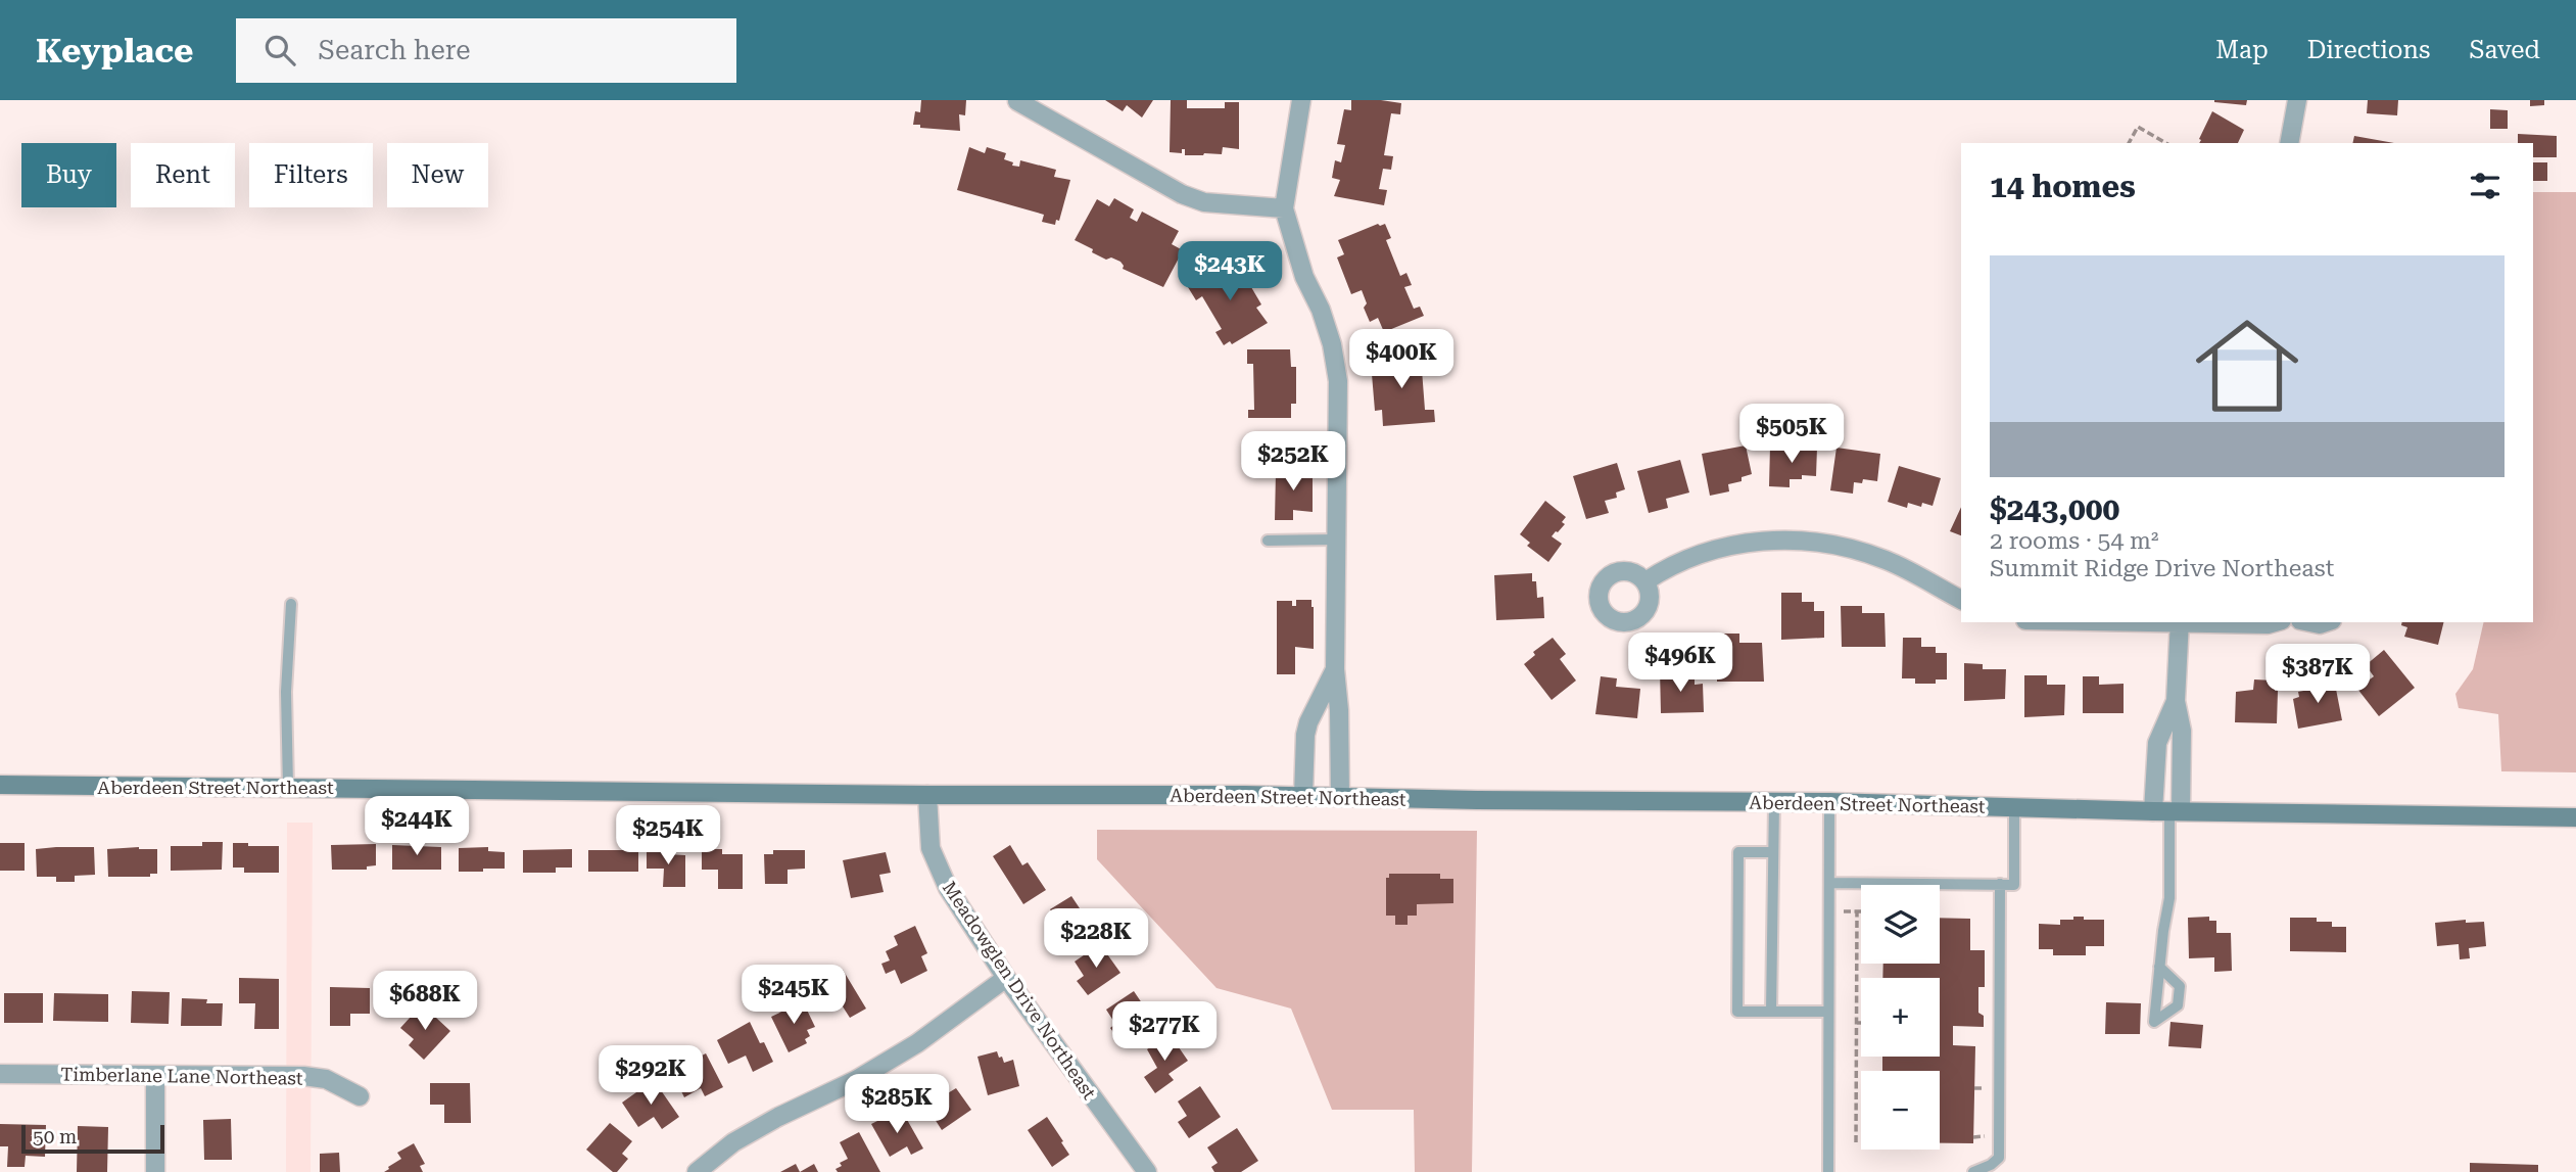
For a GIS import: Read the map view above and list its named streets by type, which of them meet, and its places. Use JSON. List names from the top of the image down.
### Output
{
  "streets": {
    "street": ["Aberdeen Street Northeast", "Meadowglen Drive Northeast", "Timberlane Lane Northeast"]
  },
  "crossings": [
    ["Aberdeen Street Northeast", "Meadowglen Drive Northeast"]
  ],
  "scale_bar": "50 m",
  "page": {
    "header": "Keyplace",
    "search": "Search here",
    "nav": ["Map", "Directions", "Saved"],
    "chip": [
      "Buy",
      "Rent",
      "Filters",
      "New"
    ],
    "heading": "14 homes",
    "list": [
      {
        "name": "$243,000",
        "note": "2 rooms · 54 m² · Summit Ridge Drive Northeast"
      }
    ],
    "price": [
      "$243K",
      "$400K",
      "$505K",
      "$252K",
      "$496K",
      "$387K",
      "$244K",
      "$254K",
      "$228K",
      "$245K",
      "$688K",
      "$277K",
      "$292K",
      "$285K"
    ],
    "map_buttons": ["+", "−"],
    "scale": "50 m"
  }
}
